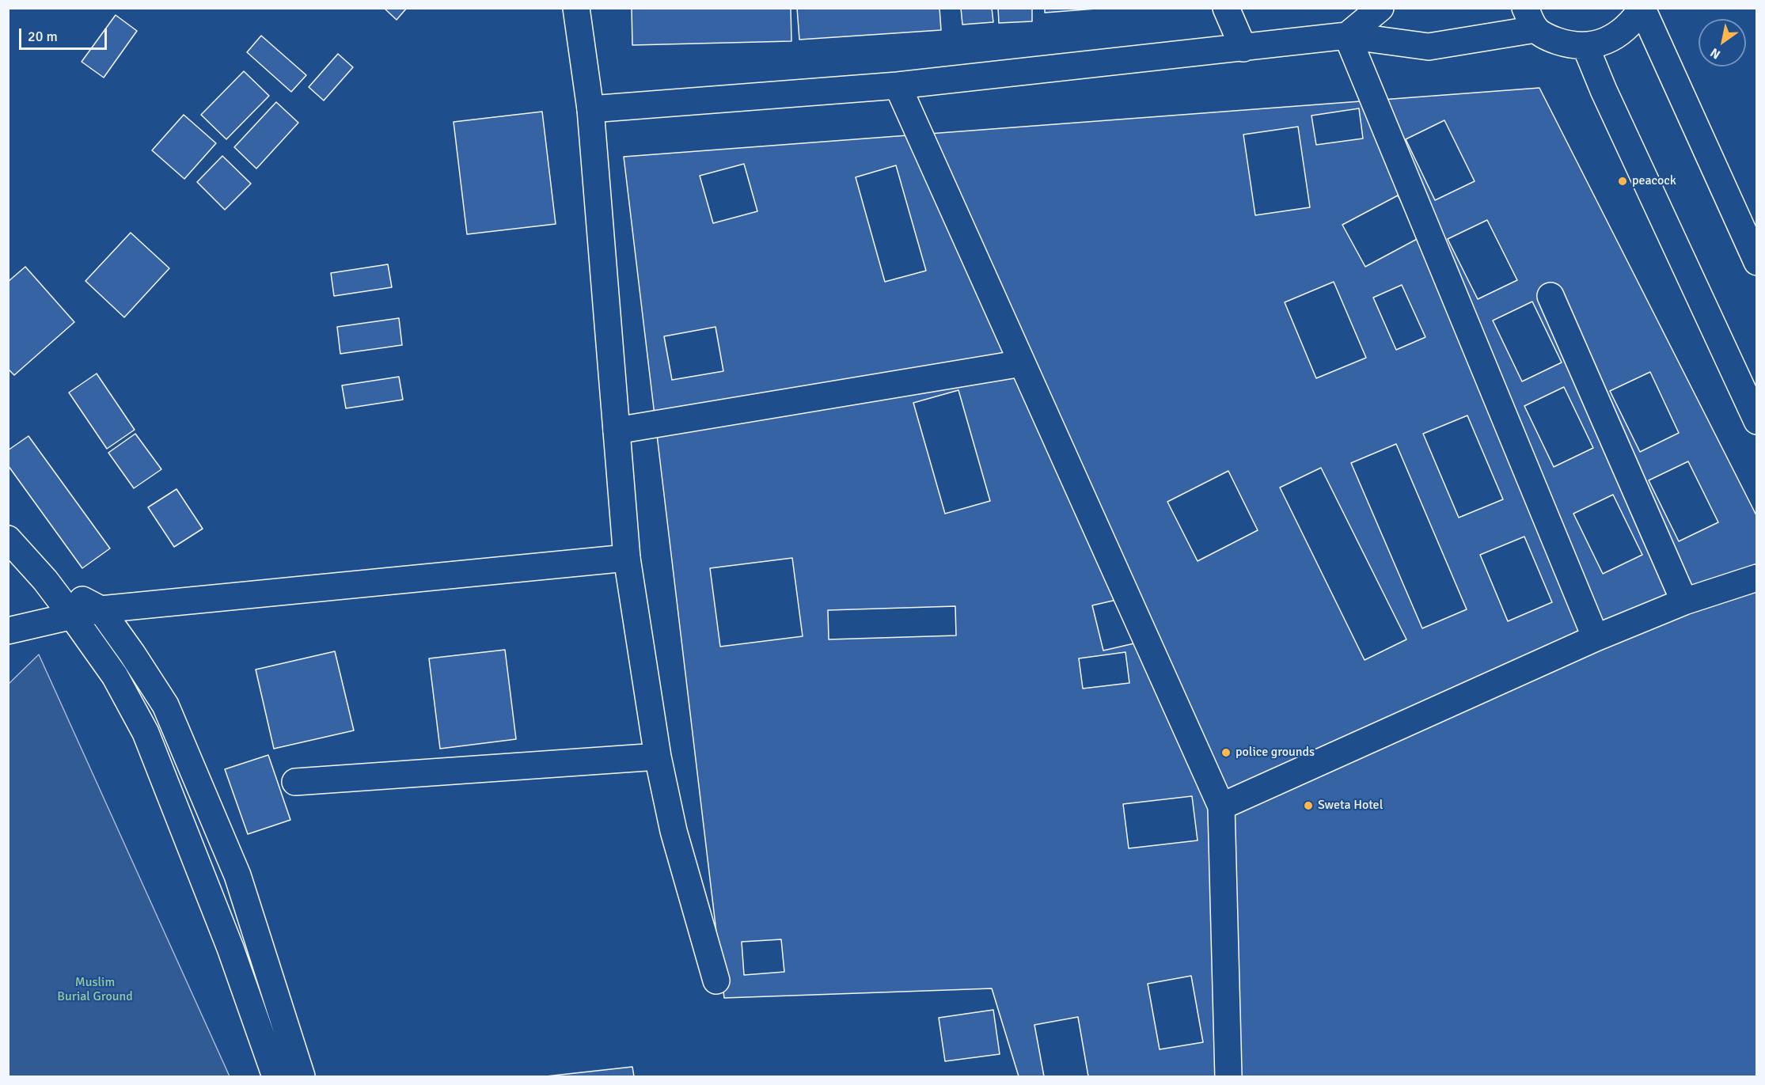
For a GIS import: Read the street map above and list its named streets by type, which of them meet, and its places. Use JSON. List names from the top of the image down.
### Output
{
  "parks": ["Muslim Burial Ground"],
  "places": ["peacock", "police grounds", "Sweta Hotel"],
  "scale_bar": "20 m",
  "north": "bottom left"
}
